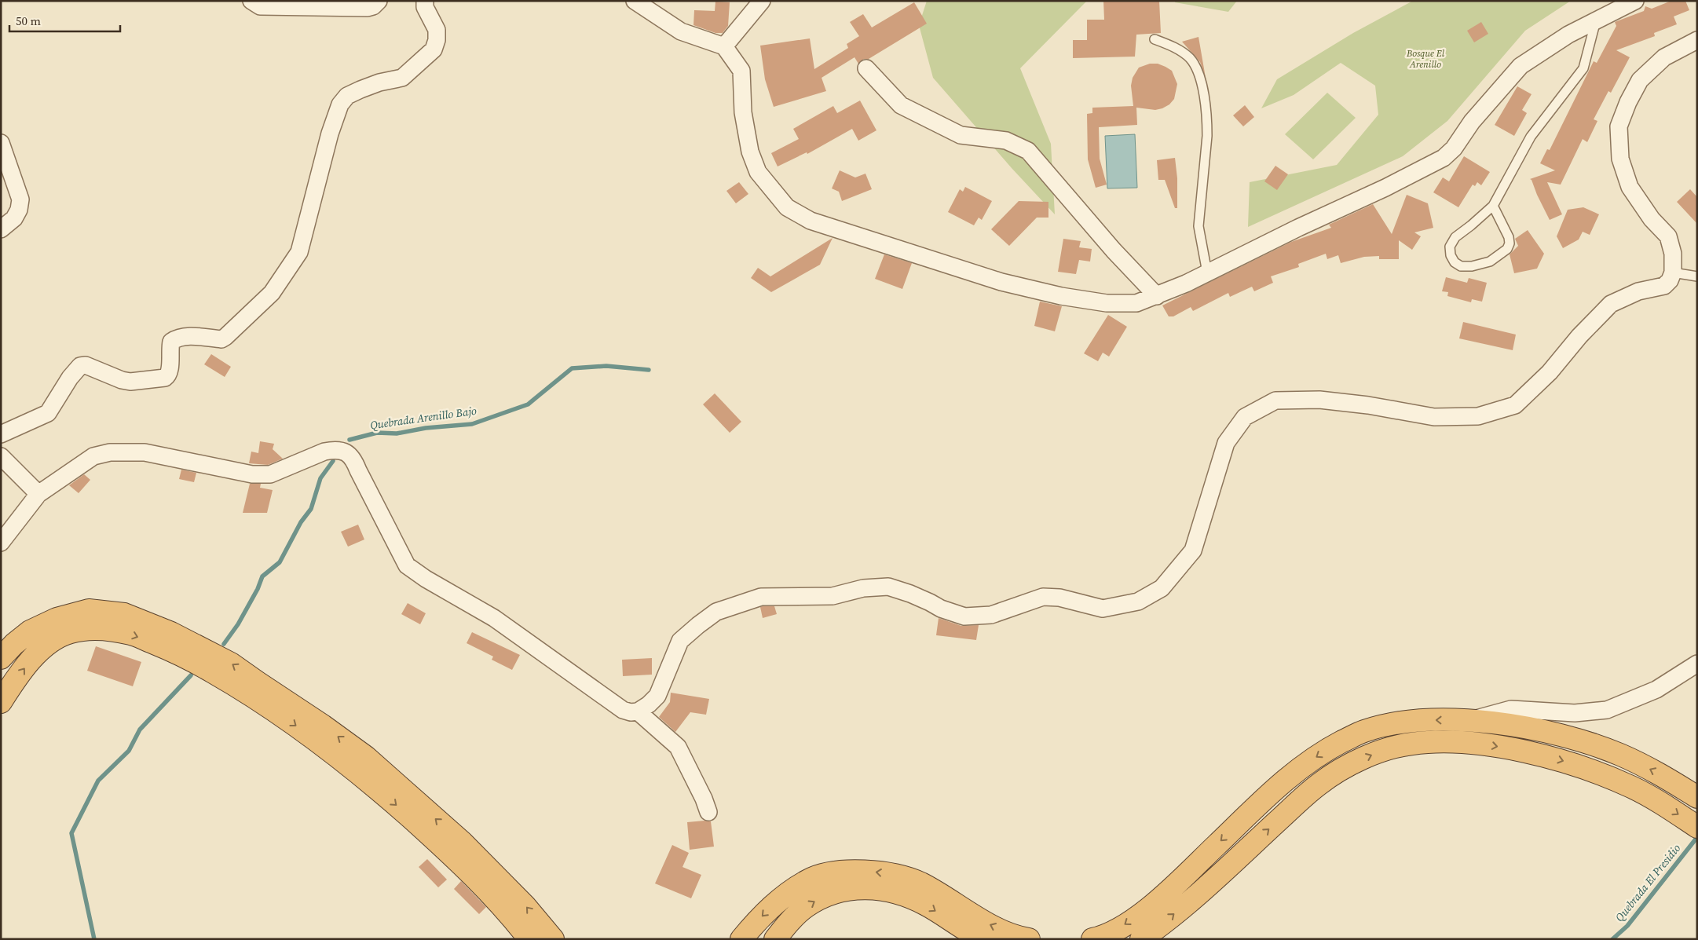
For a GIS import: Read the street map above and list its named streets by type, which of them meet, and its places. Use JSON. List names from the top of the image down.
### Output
{
  "water": ["Quebrada Arenillo Bajo", "Quebrada El Presidio"],
  "parks": ["Bosque El Arenillo"],
  "scale_bar": "50 m"
}
